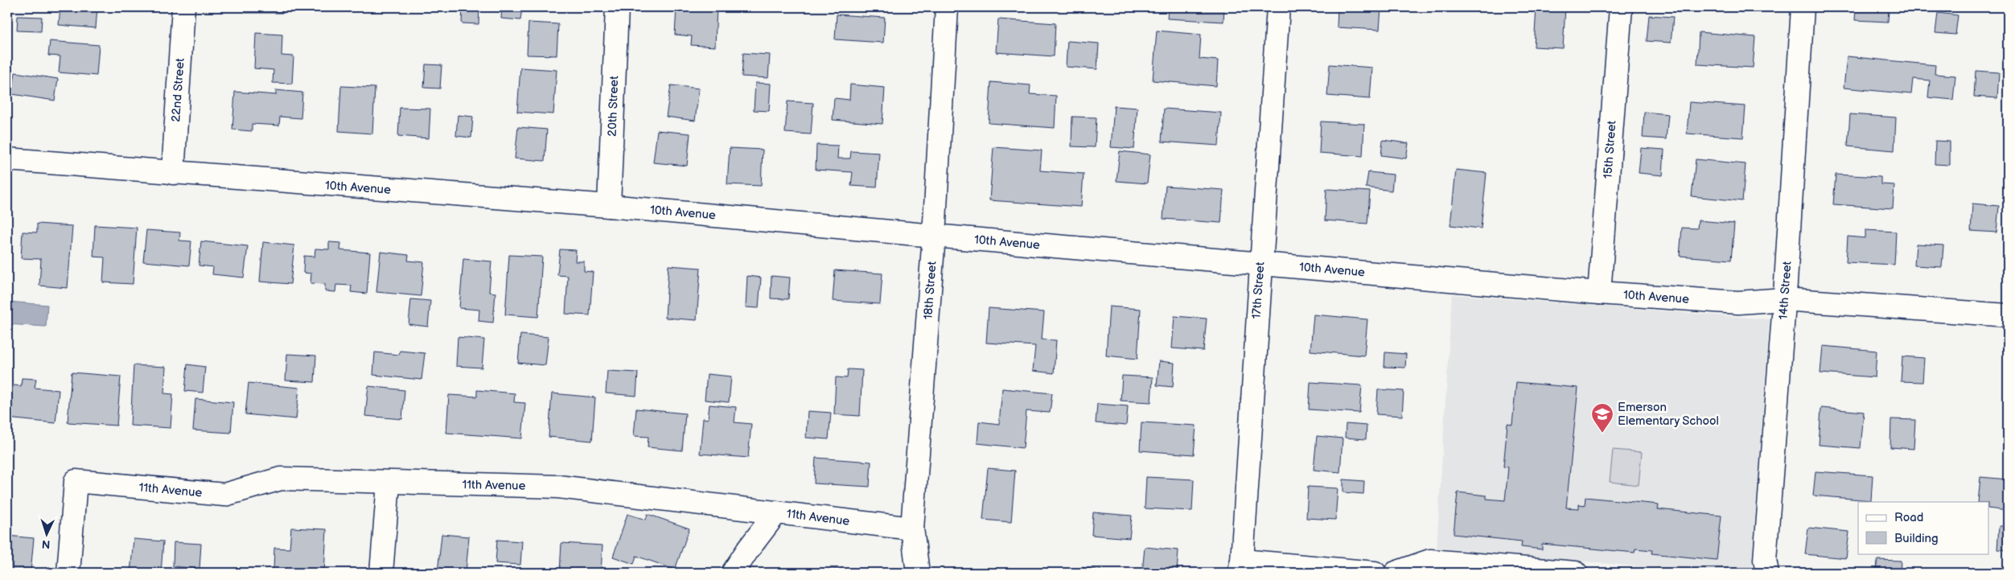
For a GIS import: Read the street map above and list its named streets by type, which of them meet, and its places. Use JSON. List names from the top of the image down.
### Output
{
  "streets": {
    "street": [
      "22nd Street",
      "20th Street",
      "15th Street",
      "10th Avenue",
      "18th Street",
      "17th Street",
      "14th Street",
      "11th Avenue"
    ]
  },
  "crossings": [
    ["22nd Street", "10th Avenue"],
    ["20th Street", "10th Avenue"],
    ["15th Street", "10th Avenue"],
    ["10th Avenue", "18th Street"],
    ["10th Avenue", "17th Street"],
    ["10th Avenue", "14th Street"],
    ["18th Street", "11th Avenue"]
  ],
  "places": {
    "school or university": ["Emerson Elementary School"]
  },
  "legend": ["Road", "Building"],
  "north": "bottom"
}
